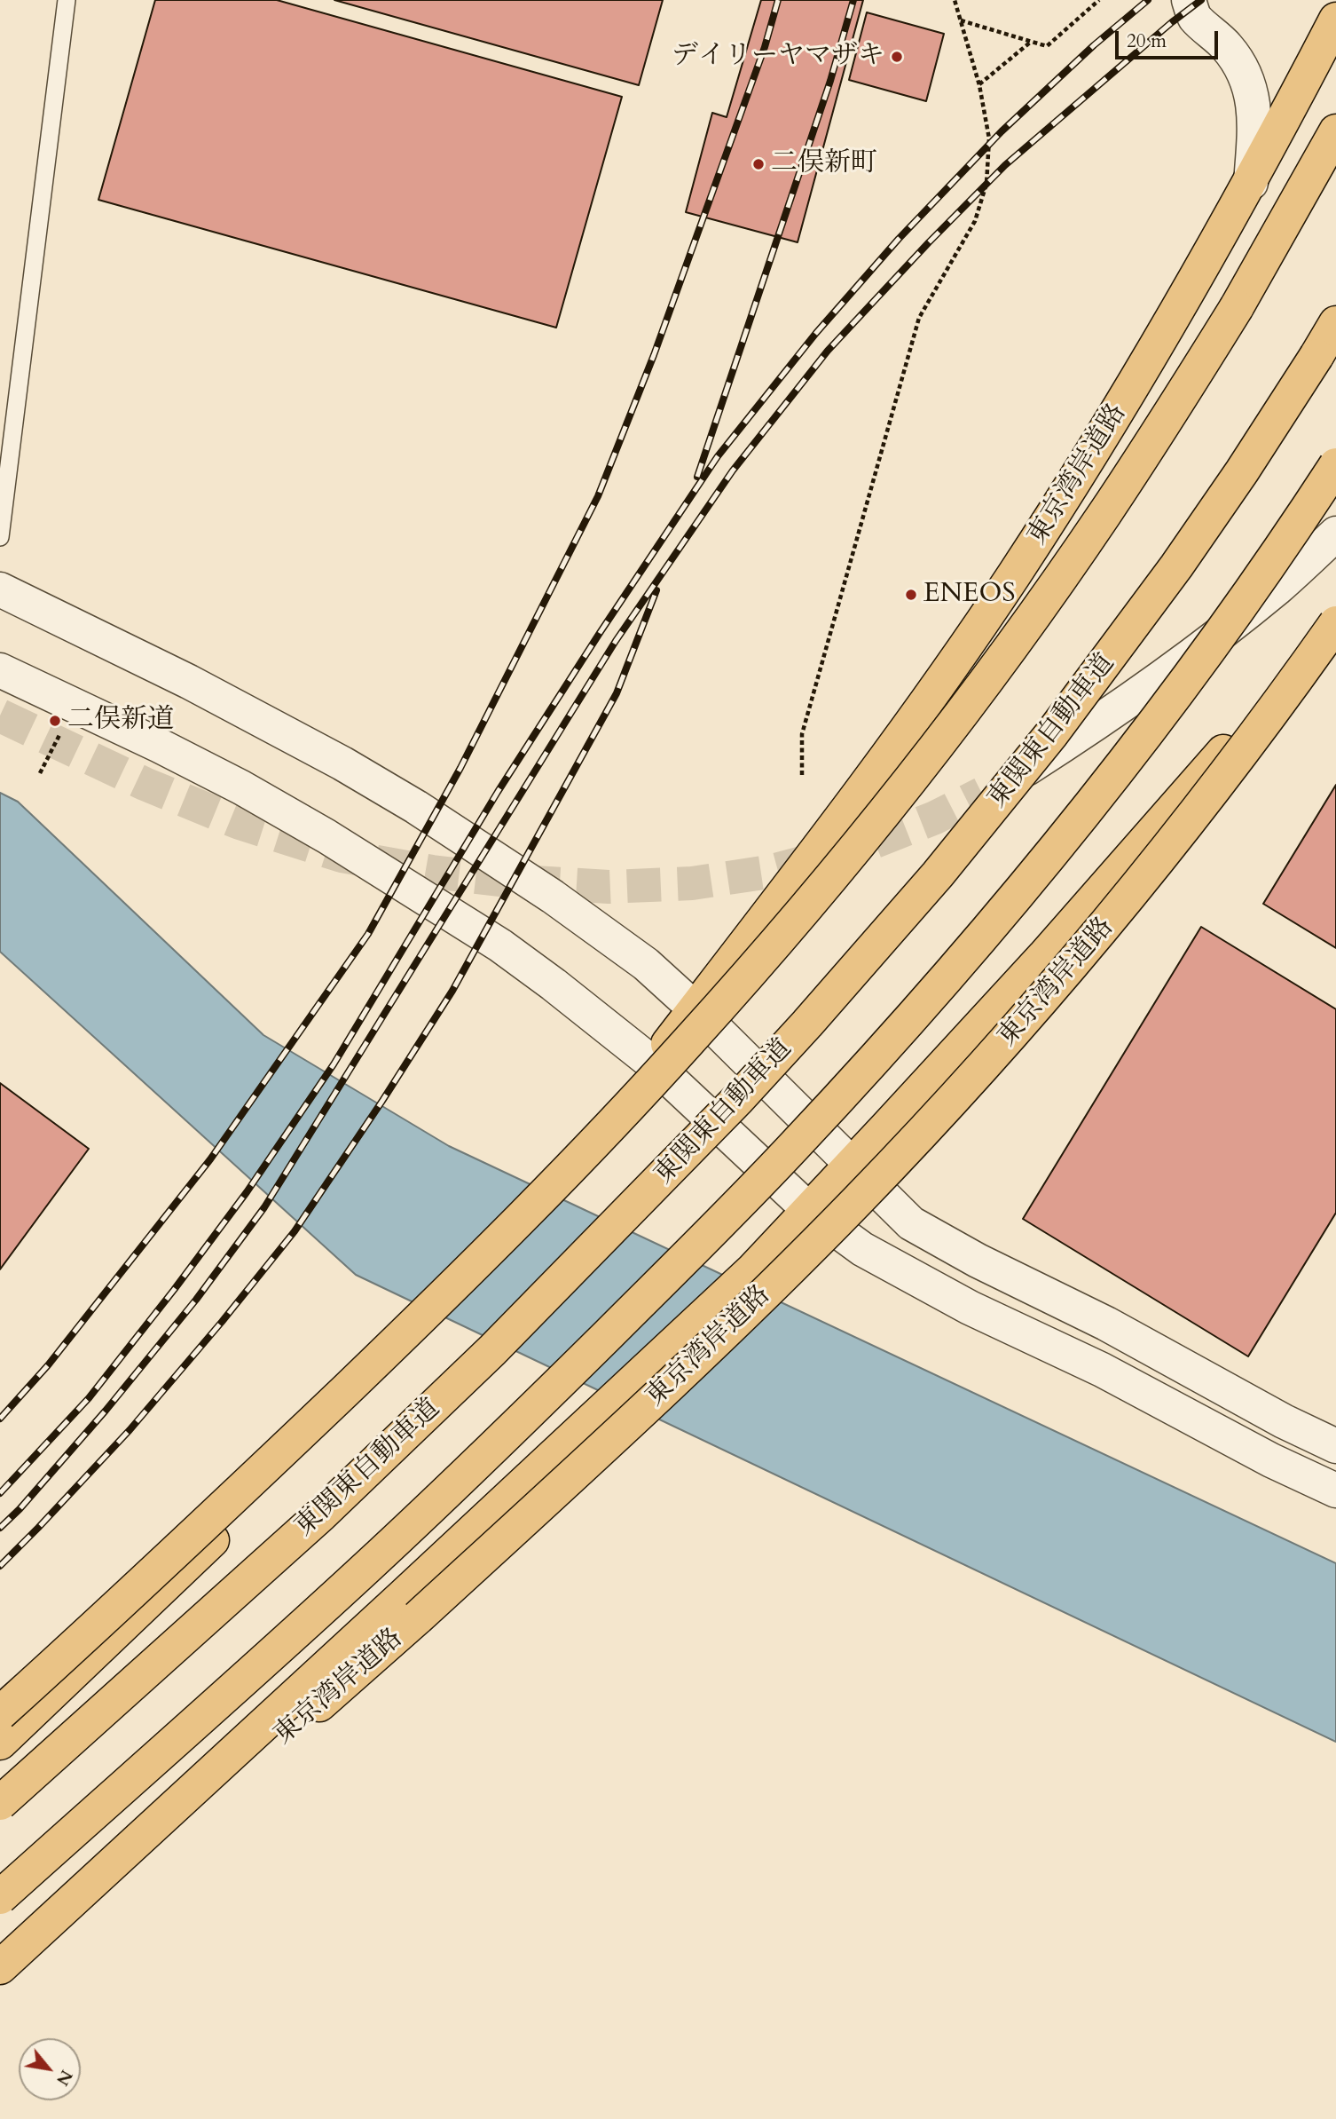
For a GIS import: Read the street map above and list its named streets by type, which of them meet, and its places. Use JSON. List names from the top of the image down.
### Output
{
  "streets": {
    "highway": ["東京湾岸道路", "東関東自動車道"]
  },
  "places": [
    "デイリーヤマザキ",
    "二俣新町",
    "ENEOS",
    "二俣新道"
  ],
  "scale_bar": "20 m",
  "north": "bottom right"
}
